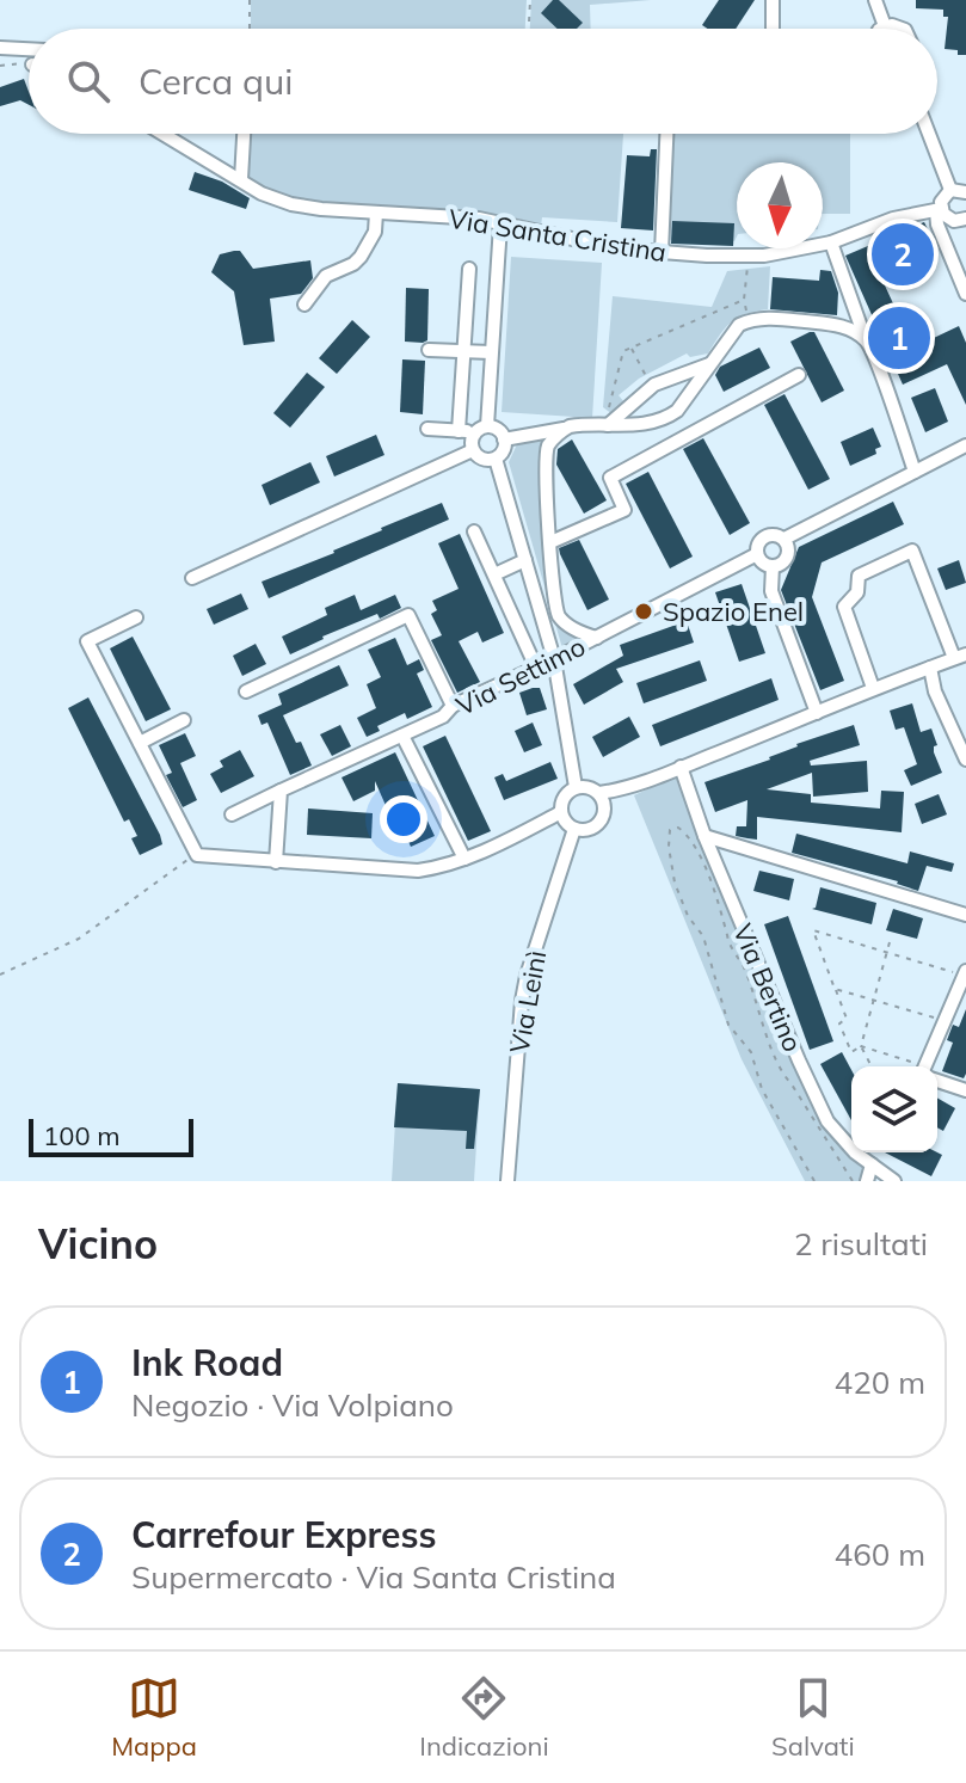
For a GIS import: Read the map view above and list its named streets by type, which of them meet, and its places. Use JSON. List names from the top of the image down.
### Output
{
  "streets": {
    "street": [
      "Via Santa Cristina",
      "Via Settimo",
      "Via Bertino",
      "Via Leinì"
    ]
  },
  "places": ["Spazio Enel"],
  "scale_bar": "100 m",
  "north": "bottom",
  "page": {
    "search": "Cerca qui",
    "pins": ["2", "1"],
    "scale": "100 m",
    "heading": ["Vicino", "2 risultati"],
    "list": [
      {
        "mark": "1",
        "name": "Ink Road",
        "note": "Negozio · Via Volpiano",
        "value": "420 m"
      },
      {
        "mark": "2",
        "name": "Carrefour Express",
        "note": "Supermercato · Via Santa Cristina",
        "value": "460 m"
      }
    ],
    "nav": ["Mappa", "Indicazioni", "Salvati"]
  }
}
